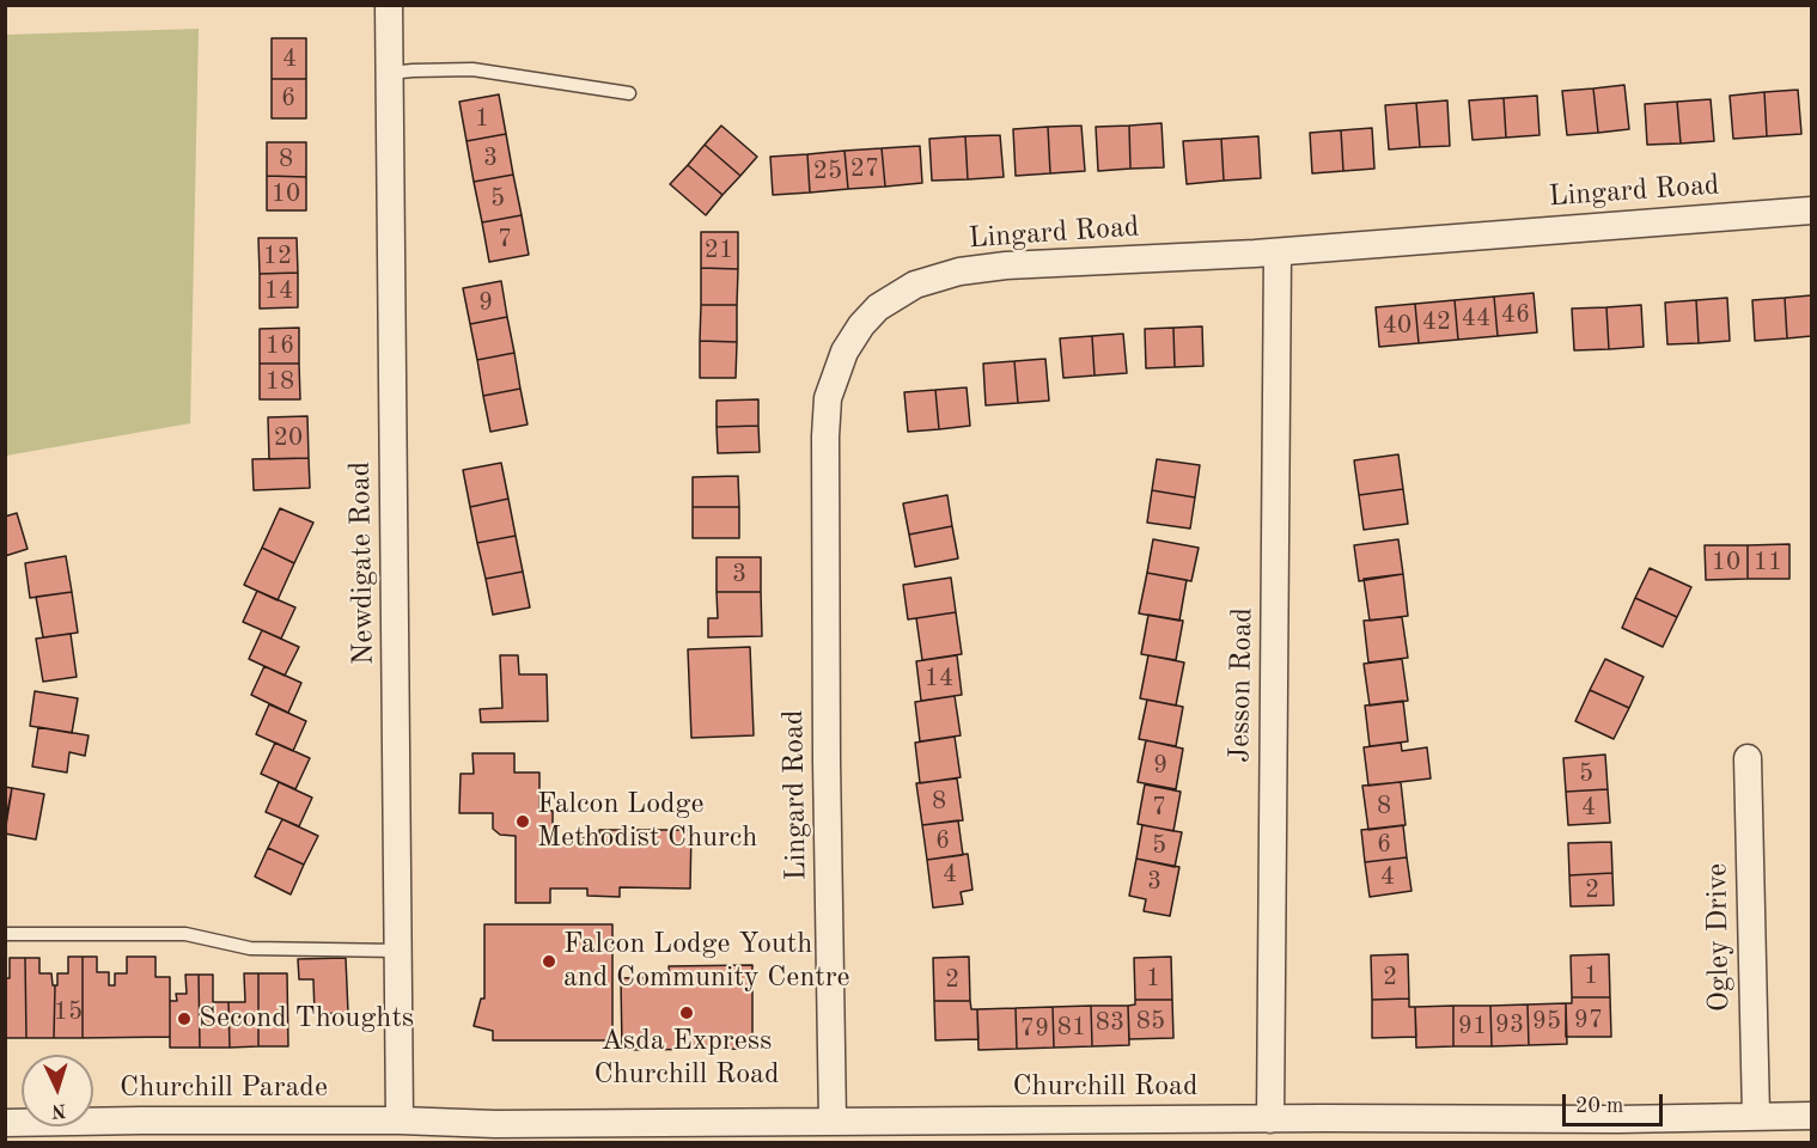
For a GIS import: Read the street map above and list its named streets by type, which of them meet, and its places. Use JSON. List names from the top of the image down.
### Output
{
  "streets": {
    "street": [
      "Lingard Road",
      "Newdigate Road",
      "Jesson Road",
      "Ogley Drive",
      "Churchill Road",
      "Churchill Parade"
    ]
  },
  "crossings": [
    ["Lingard Road", "Jesson Road"],
    ["Lingard Road", "Churchill Road"],
    ["Newdigate Road", "Churchill Road"],
    ["Newdigate Road", "Churchill Parade"],
    ["Jesson Road", "Churchill Road"],
    ["Ogley Drive", "Churchill Road"],
    ["Churchill Road", "Churchill Parade"]
  ],
  "places": [
    "Falcon Lodge Methodist Church",
    "Falcon Lodge Youth and Community Centre",
    "Asda Express Churchill Road",
    "Second Thoughts"
  ],
  "house_numbers": [
    "4",
    "6",
    "1",
    "3",
    "8",
    "27",
    "25",
    "10",
    "5",
    "7",
    "21",
    "12",
    "14",
    "9",
    "46",
    "44",
    "42",
    "40",
    "16",
    "18",
    "20",
    "10",
    "11",
    "3",
    "14",
    "9",
    "5",
    "8",
    "8",
    "7",
    "4",
    "6",
    "6",
    "5",
    "4",
    "4",
    "3",
    "2",
    "1",
    "2",
    "1",
    "2",
    "15",
    "97",
    "85",
    "95",
    "83",
    "93",
    "91",
    "81",
    "79"
  ],
  "scale_bar": "20 m",
  "north": "bottom"
}
